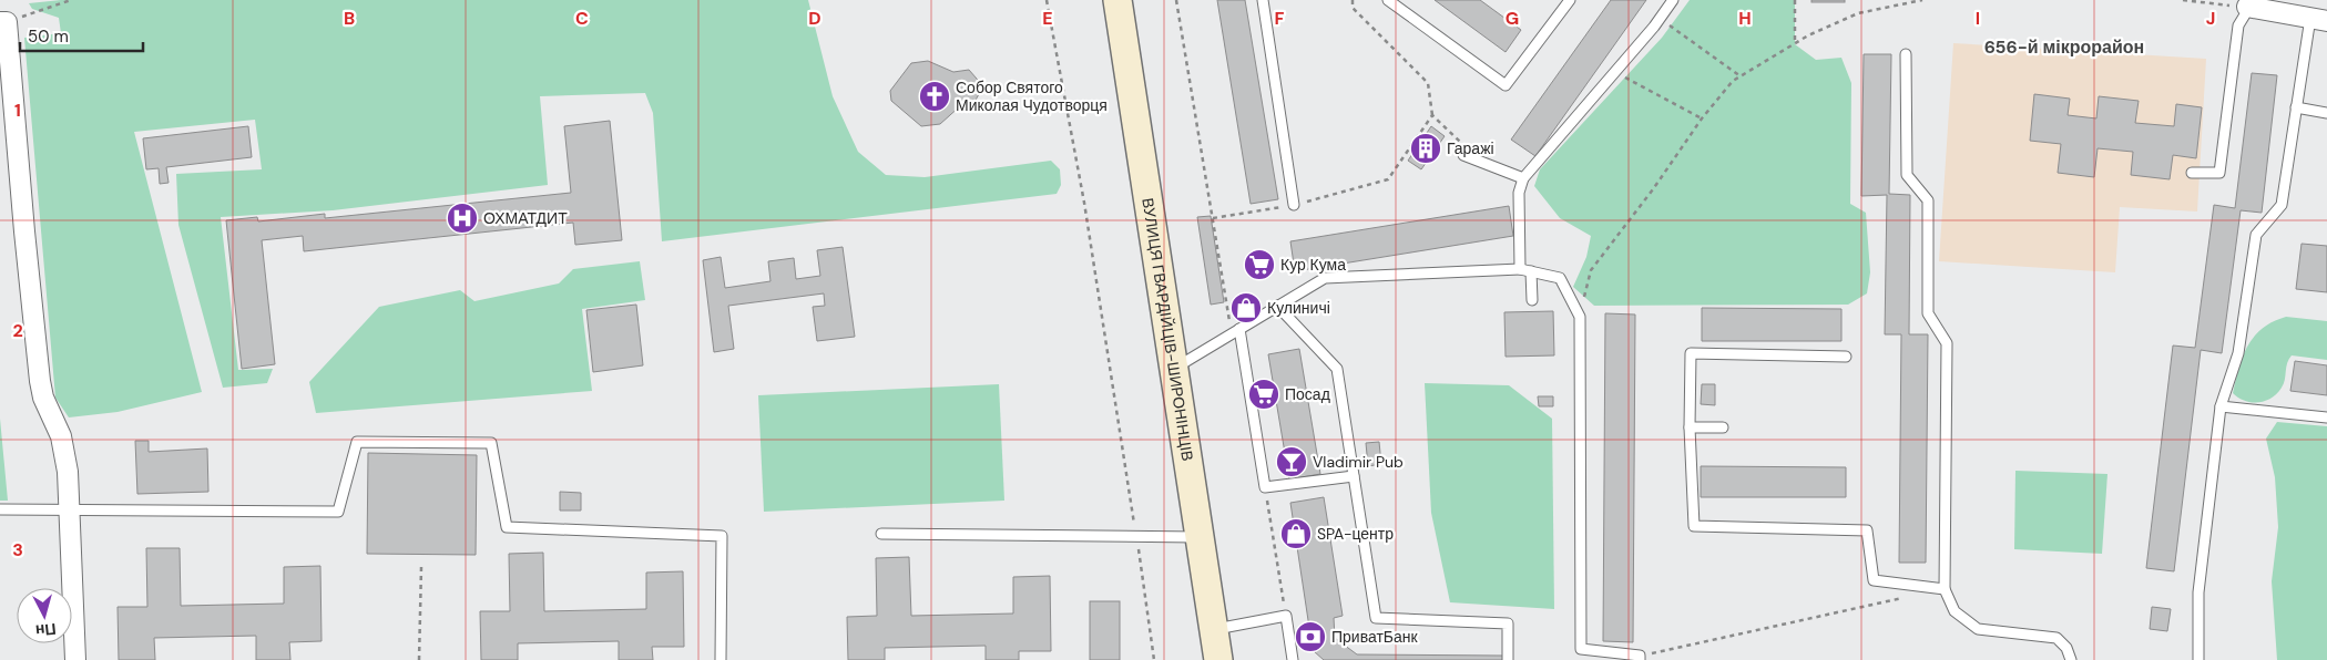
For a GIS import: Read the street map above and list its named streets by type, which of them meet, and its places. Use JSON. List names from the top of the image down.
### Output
{
  "streets": {
    "main road": ["ВУЛИЦЯ ГВАРДІЙЦІВ-ШИРОНІНЦІВ"]
  },
  "districts": ["656-й мікрорайон"],
  "places": {
    "church": ["Собор Святого Миколая Чудотворця"],
    "building": ["Гаражі"],
    "hospital": ["ОХМАТДИТ"],
    "supermarket": ["Кур Кума", "Посад"],
    "shop": ["Кулиничі", "SPA-центр"],
    "bar": ["Vladimir Pub"],
    "bank": ["ПриватБанк"]
  },
  "scale_bar": "50 m",
  "north": "bottom",
  "grid": {
    "columns": [
      "B",
      "C",
      "D",
      "E",
      "F",
      "G",
      "H",
      "I",
      "J"
    ],
    "rows": ["1", "2", "3"]
  }
}
